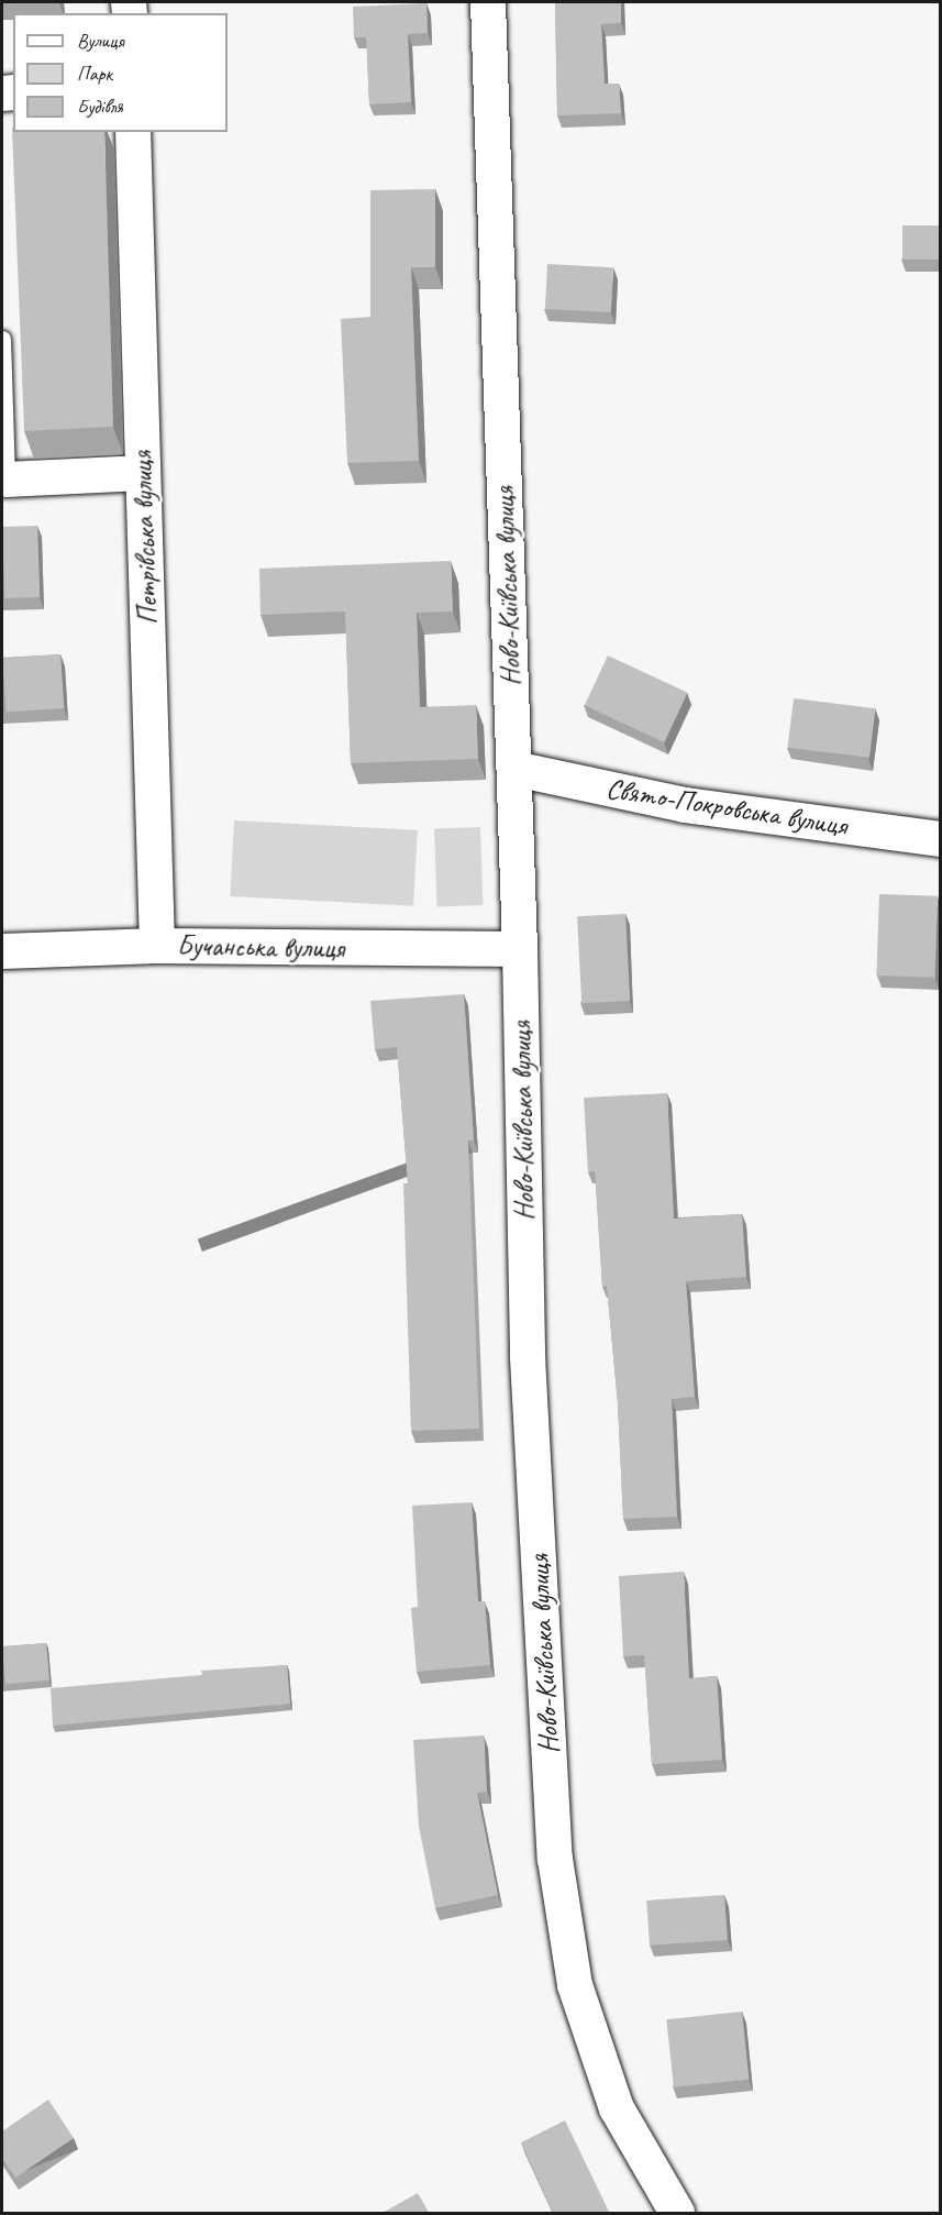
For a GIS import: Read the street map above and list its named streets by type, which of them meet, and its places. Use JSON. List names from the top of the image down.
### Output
{
  "streets": {
    "street": [
      "Петрівська вулиця",
      "Ново-Київська вулиця",
      "Свято-Покровська вулиця",
      "Бучанська вулиця"
    ]
  },
  "crossings": [
    ["Петрівська вулиця", "Бучанська вулиця"],
    ["Ново-Київська вулиця", "Свято-Покровська вулиця"],
    ["Ново-Київська вулиця", "Бучанська вулиця"]
  ],
  "legend": ["Вулиця", "Парк", "Будівля"]
}
